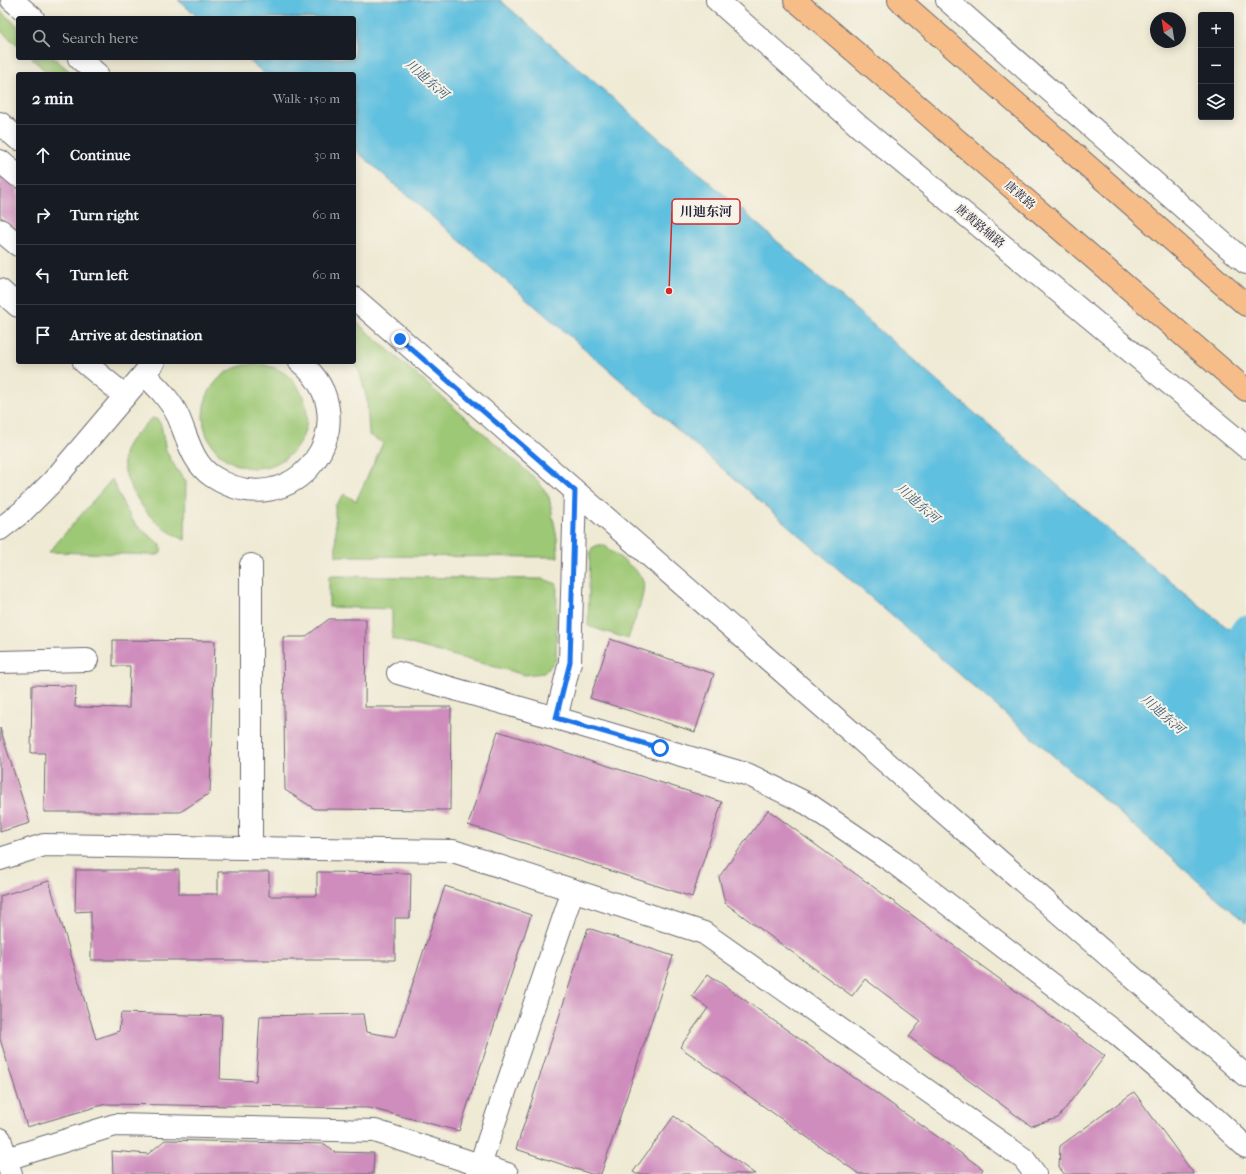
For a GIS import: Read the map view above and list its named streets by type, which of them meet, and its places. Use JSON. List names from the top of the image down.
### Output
{
  "streets": {
    "main road": ["唐黄路"],
    "street": ["唐黄路辅路"]
  },
  "water": ["川迪东河"],
  "places": ["川迪东河"],
  "north": "top left",
  "page": {
    "map_buttons": ["+", "−"],
    "search": "Search here",
    "heading": ["2 min", "Walk · 150 m"],
    "list": [
      ["Continue", "30 m"],
      ["Turn right", "60 m"],
      ["Turn left", "60 m"],
      "Arrive at destination"
    ]
  }
}
